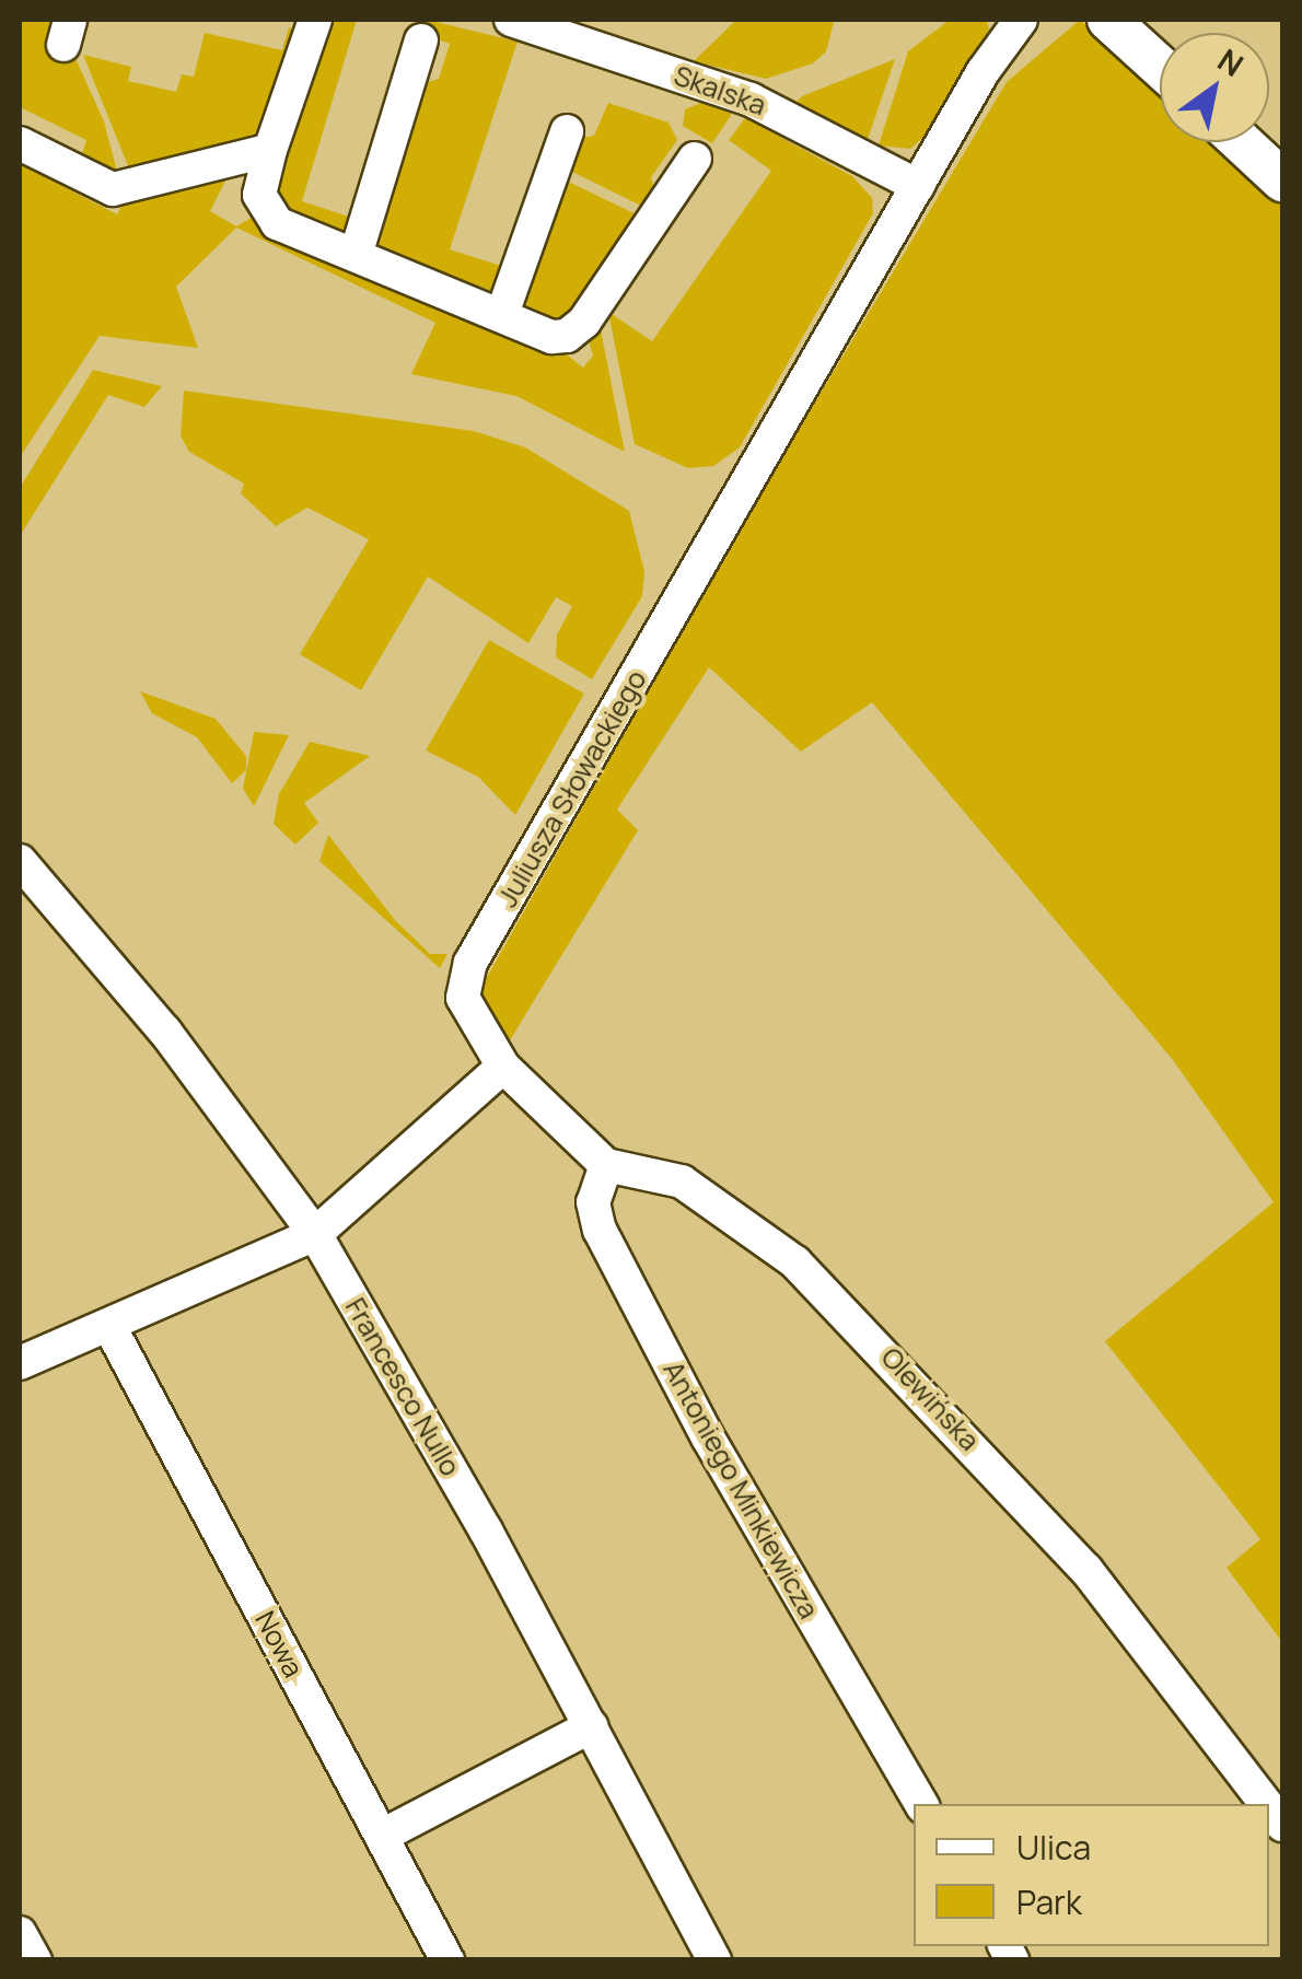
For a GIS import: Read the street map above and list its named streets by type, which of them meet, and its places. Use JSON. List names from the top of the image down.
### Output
{
  "streets": {
    "street": [
      "Skalska",
      "Juliusza Słowackiego",
      "Francesco Nullo",
      "Olewińska",
      "Antoniego Minkiewicza",
      "Nowa"
    ]
  },
  "crossings": [
    ["Skalska", "Juliusza Słowackiego"],
    ["Olewińska", "Antoniego Minkiewicza"]
  ],
  "legend": ["Ulica", "Park"],
  "north": "top right"
}
